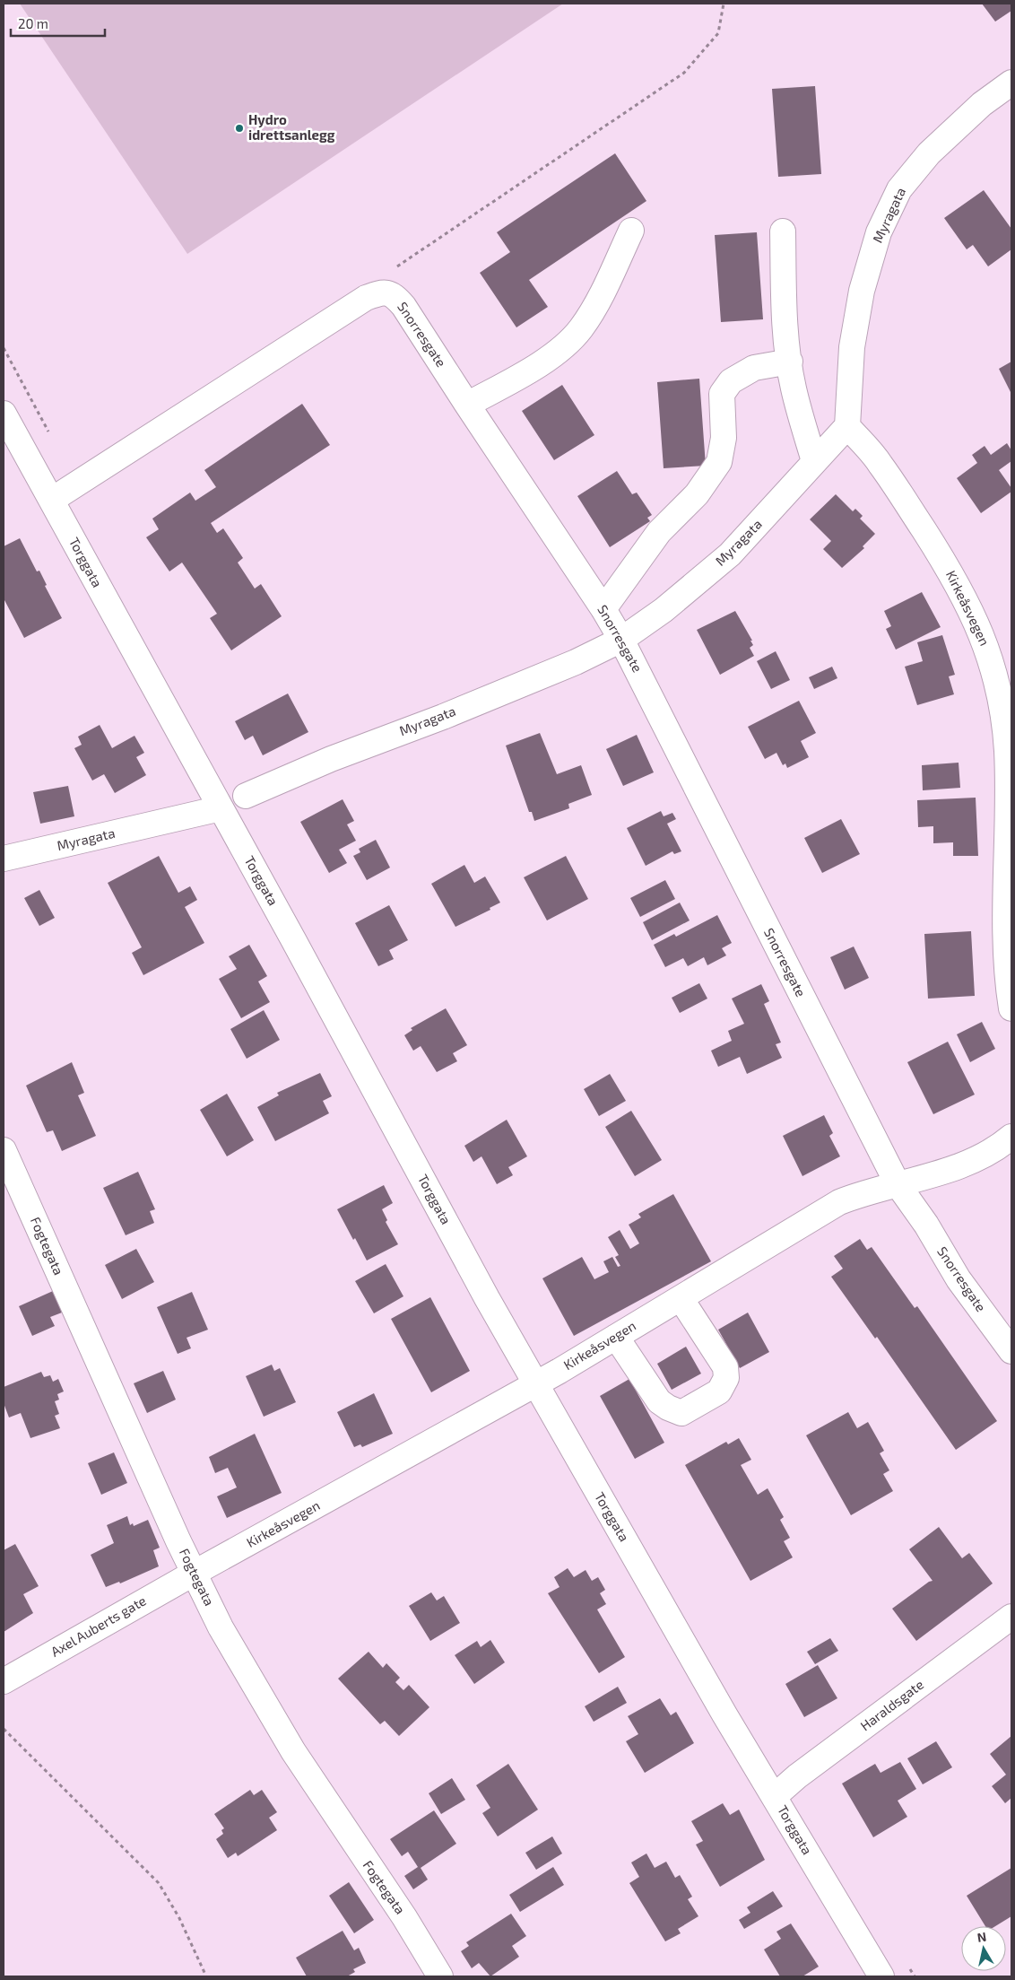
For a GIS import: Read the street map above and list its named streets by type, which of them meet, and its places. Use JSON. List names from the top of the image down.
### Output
{
  "streets": {
    "street": [
      "Myragata",
      "Snorresgate",
      "Torggata",
      "Kirkeåsvegen",
      "Fogtegata",
      "Axel Auberts gate",
      "Haraldsgate"
    ]
  },
  "crossings": [
    ["Myragata", "Snorresgate"],
    ["Myragata", "Torggata"],
    ["Myragata", "Kirkeåsvegen"],
    ["Snorresgate", "Torggata"],
    ["Snorresgate", "Kirkeåsvegen"],
    ["Torggata", "Kirkeåsvegen"],
    ["Torggata", "Haraldsgate"],
    ["Kirkeåsvegen", "Fogtegata"],
    ["Kirkeåsvegen", "Axel Auberts gate"],
    ["Fogtegata", "Axel Auberts gate"]
  ],
  "places": ["Hydro idrettsanlegg"],
  "scale_bar": "20 m",
  "north": "top"
}
